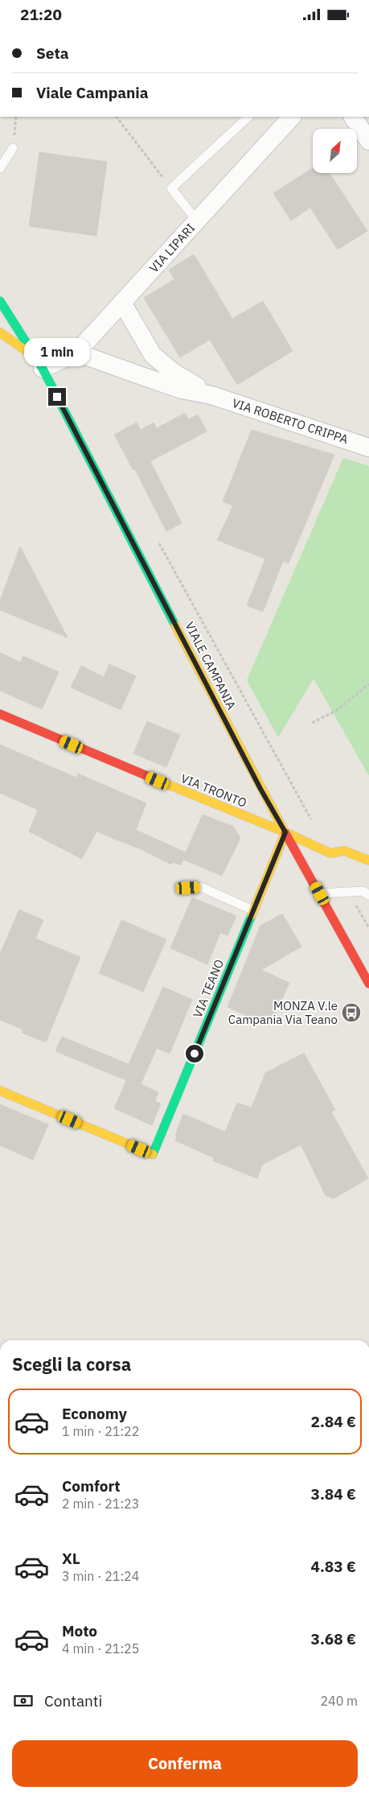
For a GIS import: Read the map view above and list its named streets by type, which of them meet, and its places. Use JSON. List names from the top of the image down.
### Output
{
  "streets": {
    "street": [
      "VIA LIPARI",
      "VIA ROBERTO CRIPPA",
      "VIALE CAMPANIA",
      "VIA TRONTO",
      "VIA TEANO"
    ]
  },
  "crossings": [
    ["VIA LIPARI", "VIA ROBERTO CRIPPA"],
    ["VIA LIPARI", "VIALE CAMPANIA"],
    ["VIALE CAMPANIA", "VIA TRONTO"],
    ["VIALE CAMPANIA", "VIA TEANO"],
    ["VIA TRONTO", "VIA TEANO"]
  ],
  "places": {
    "bus stop": ["MONZA V.le Campania Via Teano"]
  },
  "north": "top right",
  "page": {
    "status": "21:20",
    "banner": ["Seta", "Viale Campania"],
    "bubble": "1 min",
    "heading": "Scegli la corsa",
    "list": [
      {
        "name": "Economy",
        "note": "1 min · 21:22",
        "value": "2.84 €"
      },
      {
        "name": "Comfort",
        "note": "2 min · 21:23",
        "value": "3.84 €"
      },
      {
        "name": "XL",
        "note": "3 min · 21:24",
        "value": "4.83 €"
      },
      {
        "name": "Moto",
        "note": "4 min · 21:25",
        "value": "3.68 €"
      }
    ],
    "pay": ["Contanti", "240 m"],
    "buttons": "Conferma"
  }
}
